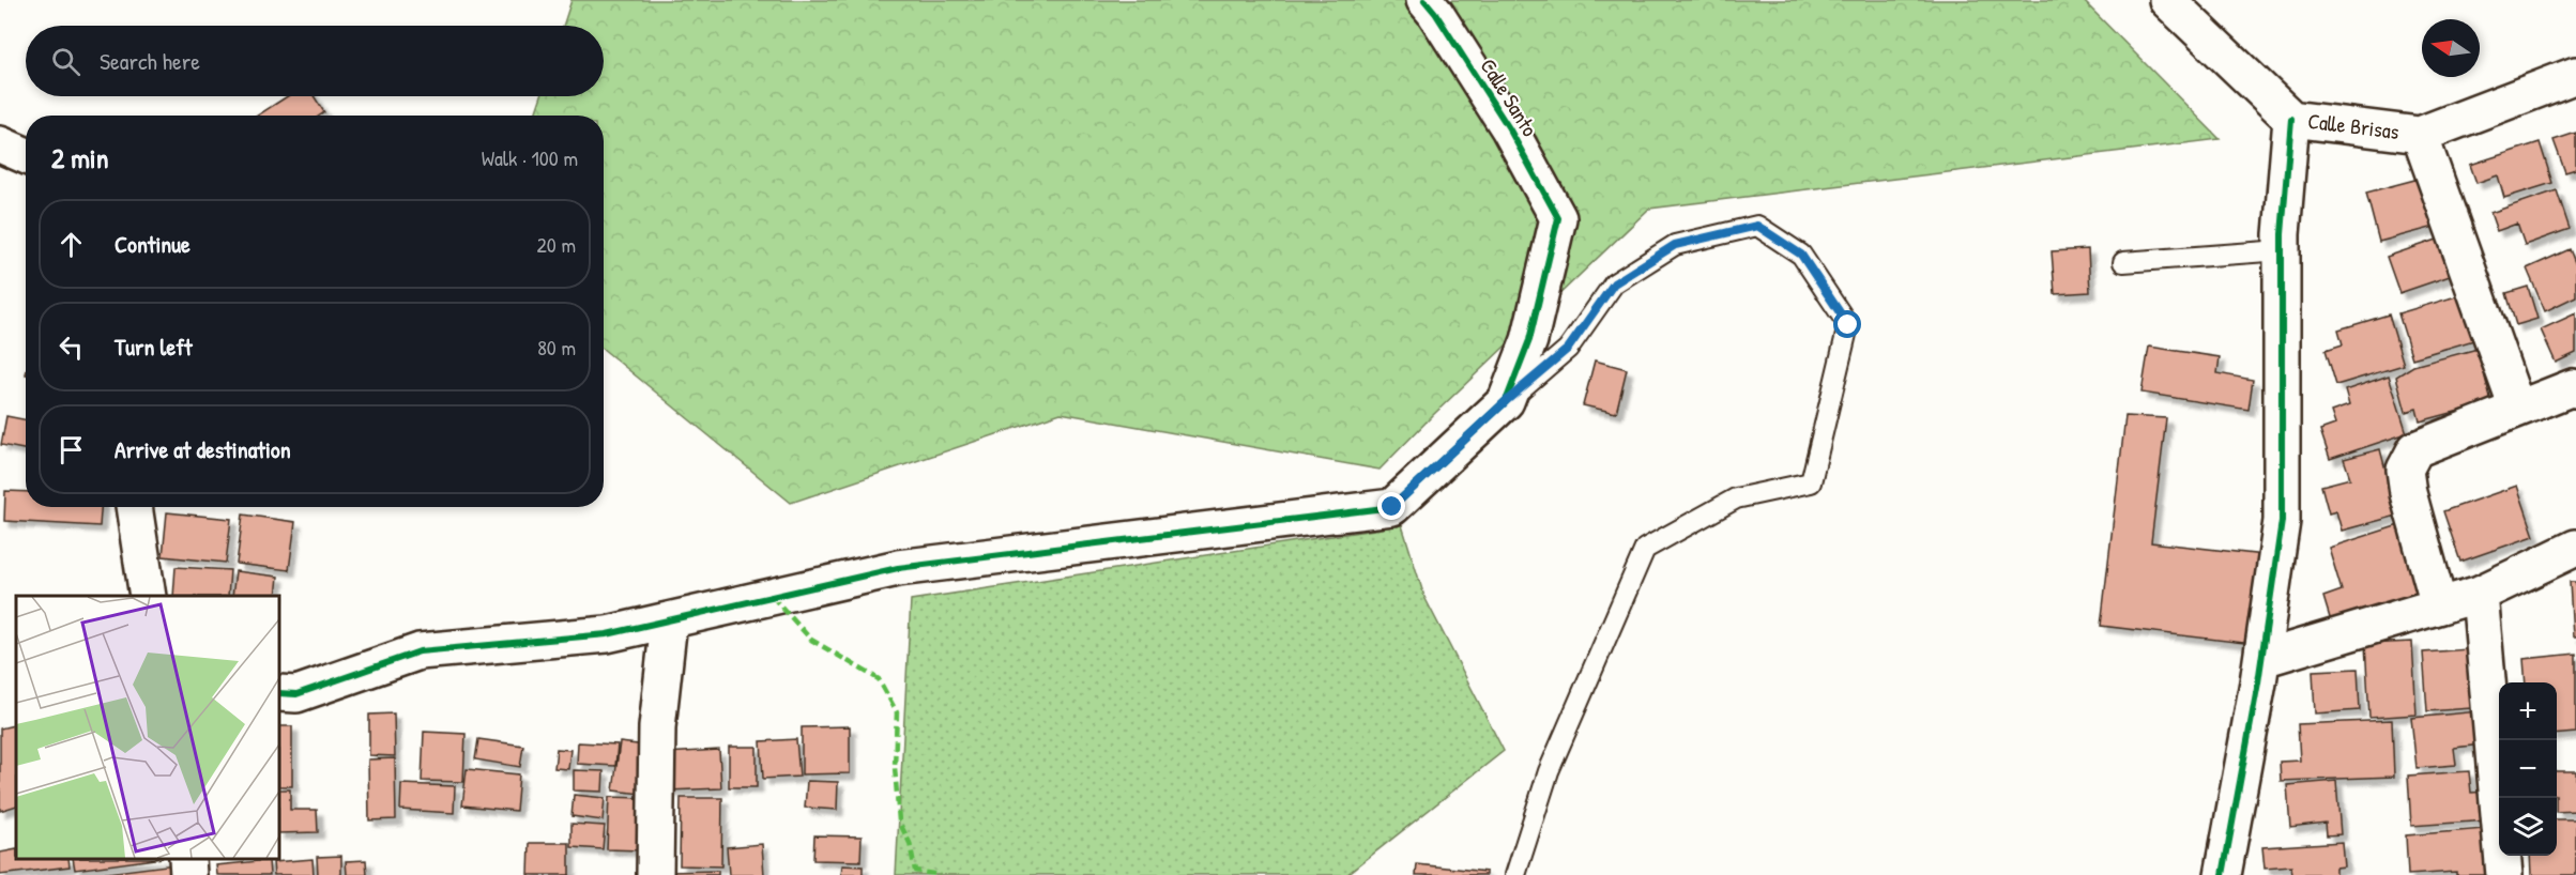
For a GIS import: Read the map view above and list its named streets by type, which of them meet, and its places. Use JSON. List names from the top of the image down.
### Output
{
  "streets": {
    "street": ["Calle Santo", "Calle Brisas"]
  },
  "north": "left",
  "page": {
    "search": "Search here",
    "heading": ["2 min", "Walk · 100 m"],
    "list": [
      ["Continue", "20 m"],
      ["Turn left", "80 m"],
      "Arrive at destination"
    ],
    "map_buttons": ["+", "−"]
  }
}
